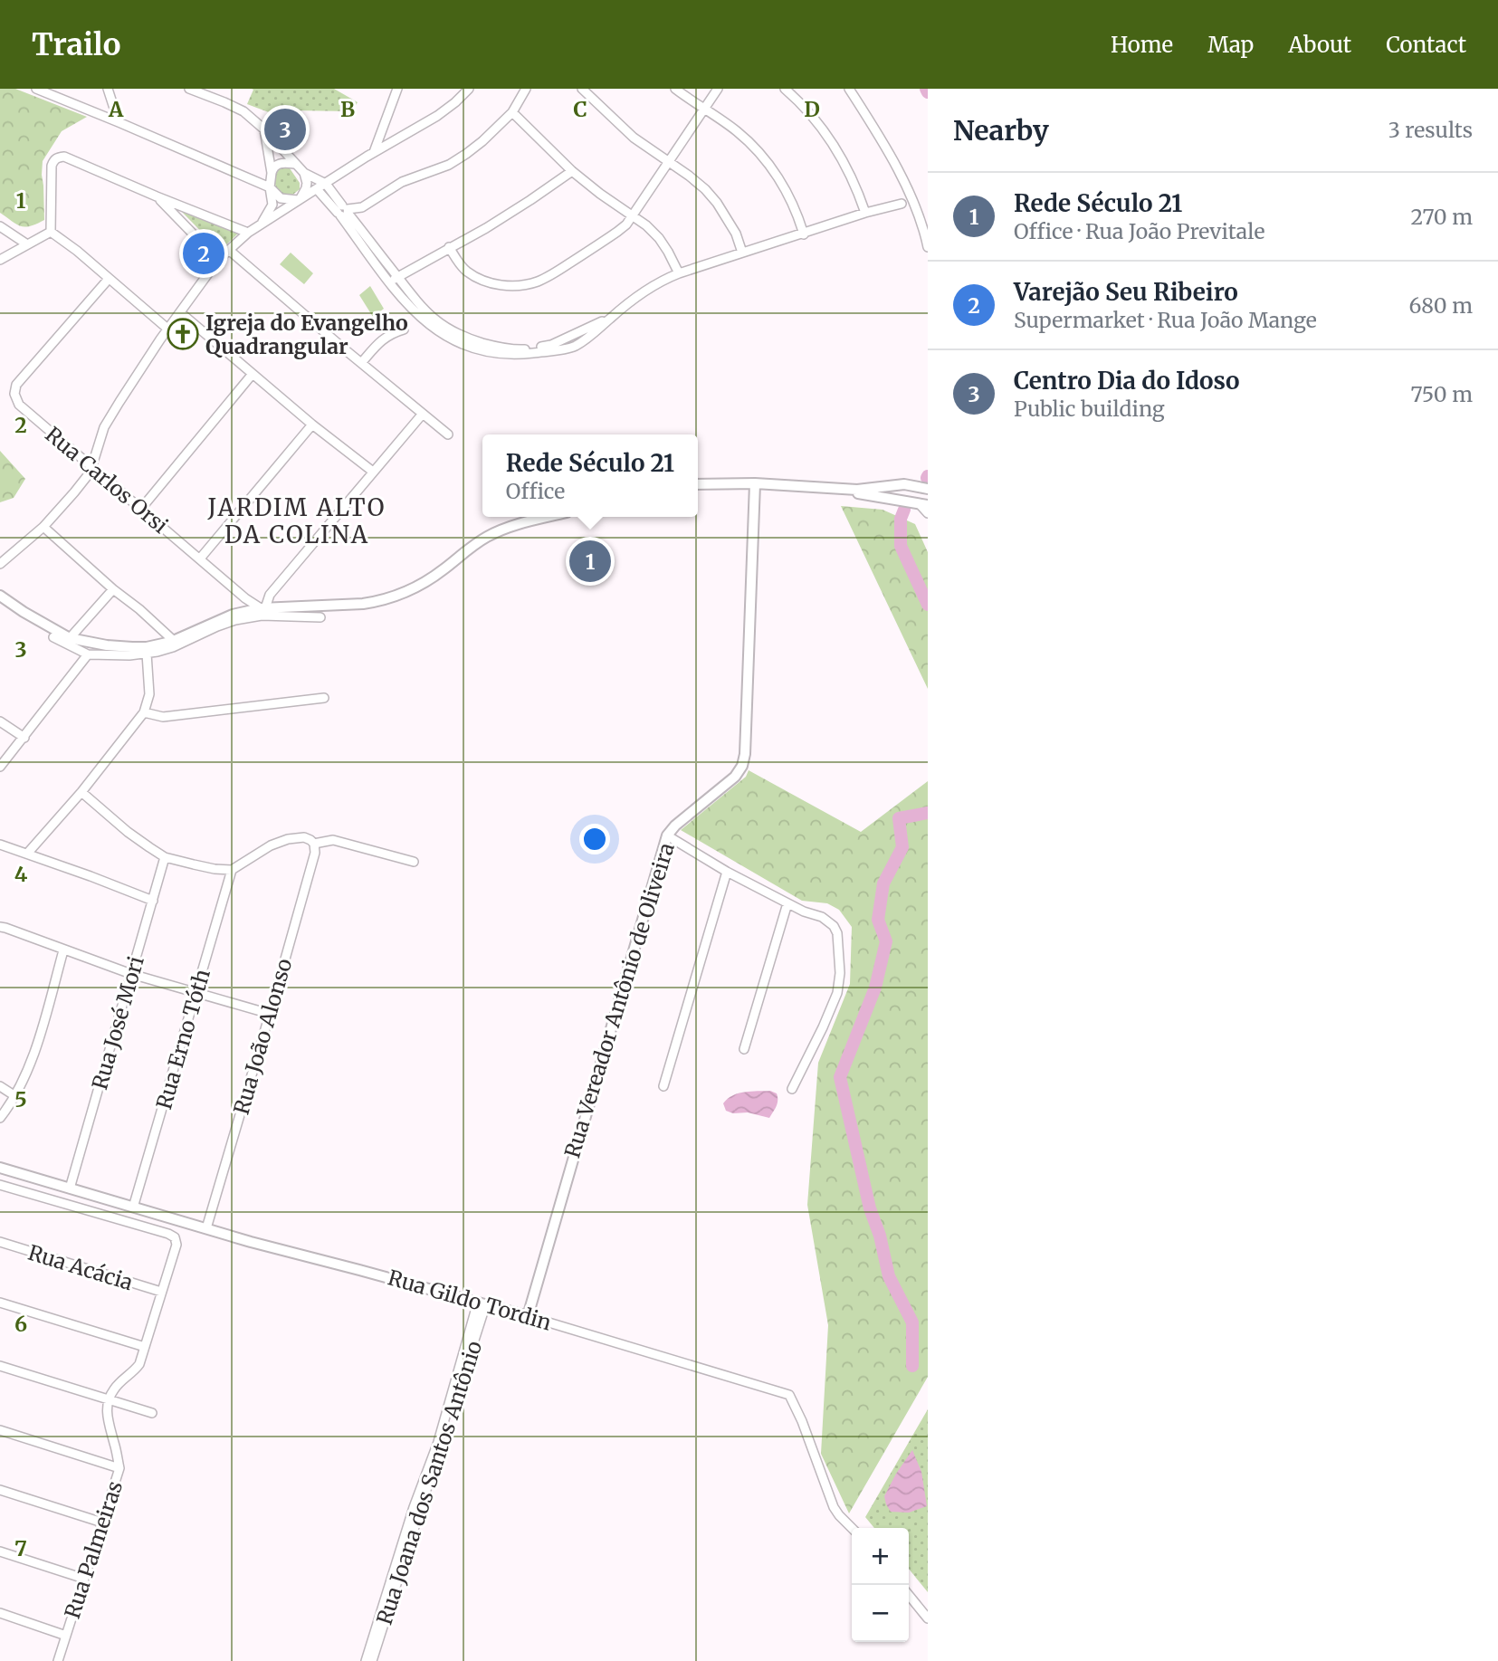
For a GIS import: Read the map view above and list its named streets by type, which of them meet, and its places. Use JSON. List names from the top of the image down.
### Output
{
  "streets": {
    "main road": ["Rua Vereador Antônio de Oliveira", "Rua Gildo Tordin"],
    "street": [
      "Rua Carlos Orsi",
      "Rua José Mori",
      "Rua João Alonso",
      "Rua Erno Tóth",
      "Rua Acácia",
      "Rua Joana dos Santos Antônio",
      "Rua Palmeiras"
    ]
  },
  "crossings": [
    ["Rua Vereador Antônio de Oliveira", "Rua Gildo Tordin"],
    ["Rua José Mori", "Rua Gildo Tordin"],
    ["Rua João Alonso", "Rua Gildo Tordin"],
    ["Rua Erno Tóth", "Rua Gildo Tordin"],
    ["Rua Gildo Tordin", "Rua Joana dos Santos Antônio"]
  ],
  "districts": ["JARDIM ALTO DA COLINA"],
  "places": {
    "church": ["Igreja do Evangelho Quadrangular"]
  },
  "page": {
    "header": "Trailo",
    "nav": [
      "Home",
      "Map",
      "About",
      "Contact"
    ],
    "heading": ["Nearby", "3 results"],
    "pins": ["3", "2", "1"],
    "list": [
      {
        "mark": "1",
        "name": "Rede Século 21",
        "note": "Office · Rua João Previtale",
        "value": "270 m"
      },
      {
        "mark": "2",
        "name": "Varejão Seu Ribeiro",
        "note": "Supermarket · Rua João Mange",
        "value": "680 m"
      },
      {
        "mark": "3",
        "name": "Centro Dia do Idoso",
        "note": "Public building",
        "value": "750 m"
      }
    ],
    "popup": ["Rede Século 21", "Office"],
    "map_buttons": ["+", "−"]
  },
  "grid": {
    "columns": [
      "A",
      "B",
      "C",
      "D"
    ],
    "rows": [
      "1",
      "2",
      "3",
      "4",
      "5",
      "6",
      "7"
    ]
  }
}
